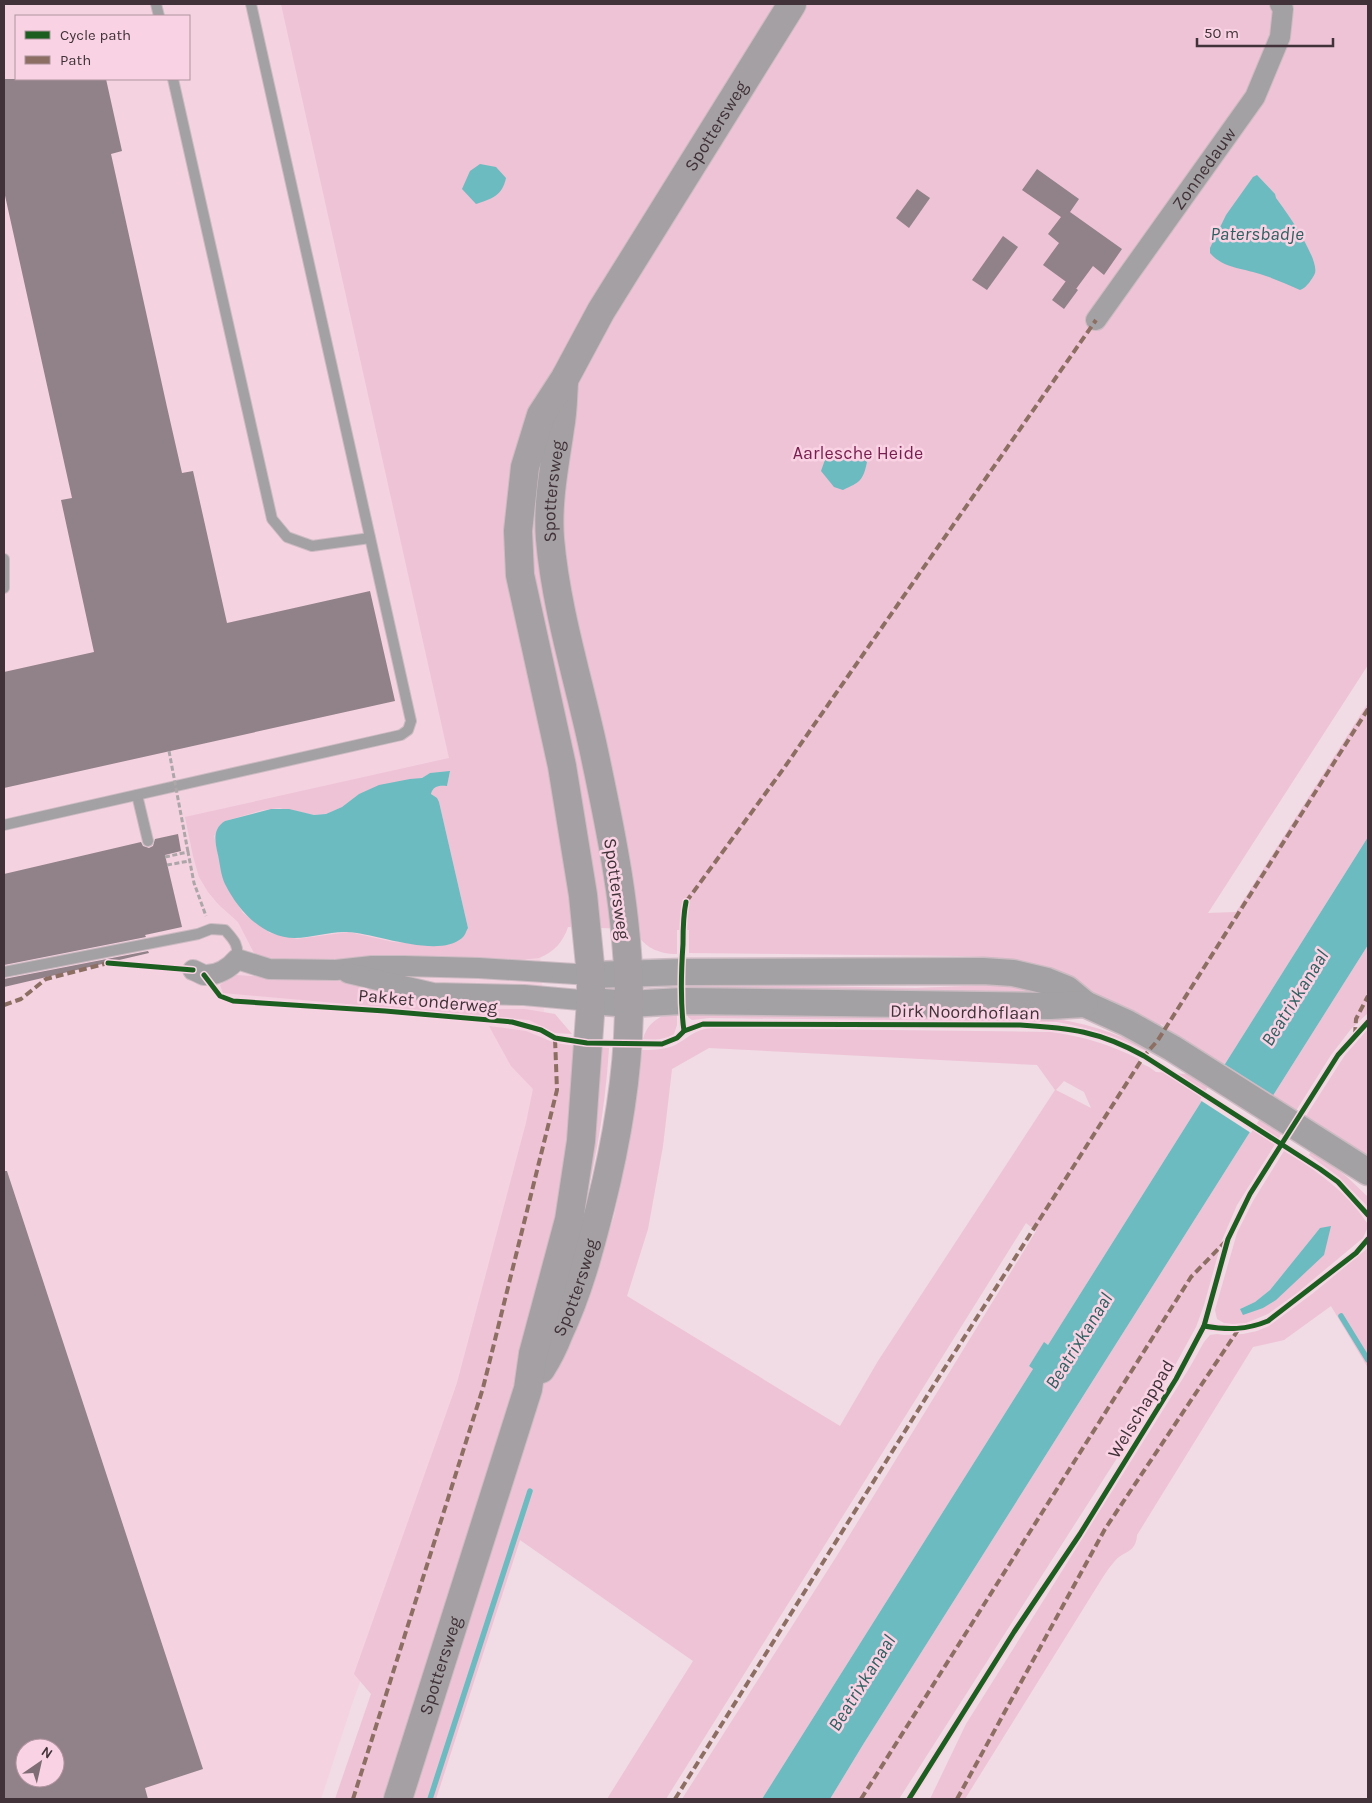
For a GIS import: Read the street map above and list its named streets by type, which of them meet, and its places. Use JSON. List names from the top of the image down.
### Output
{
  "streets": {
    "main road": ["Spottersweg"],
    "street": ["Zonnedauw", "Pakket onderweg", "Dirk Noordhoflaan"],
    "cycle path": ["Welschappad"]
  },
  "crossings": [
    ["Spottersweg", "Pakket onderweg"],
    ["Spottersweg", "Dirk Noordhoflaan"],
    ["Pakket onderweg", "Dirk Noordhoflaan"]
  ],
  "water": ["Patersbadje", "Beatrixkanaal"],
  "parks": ["Aarlesche Heide"],
  "legend": ["Cycle path", "Path"],
  "scale_bar": "50 m",
  "north": "top right"
}
